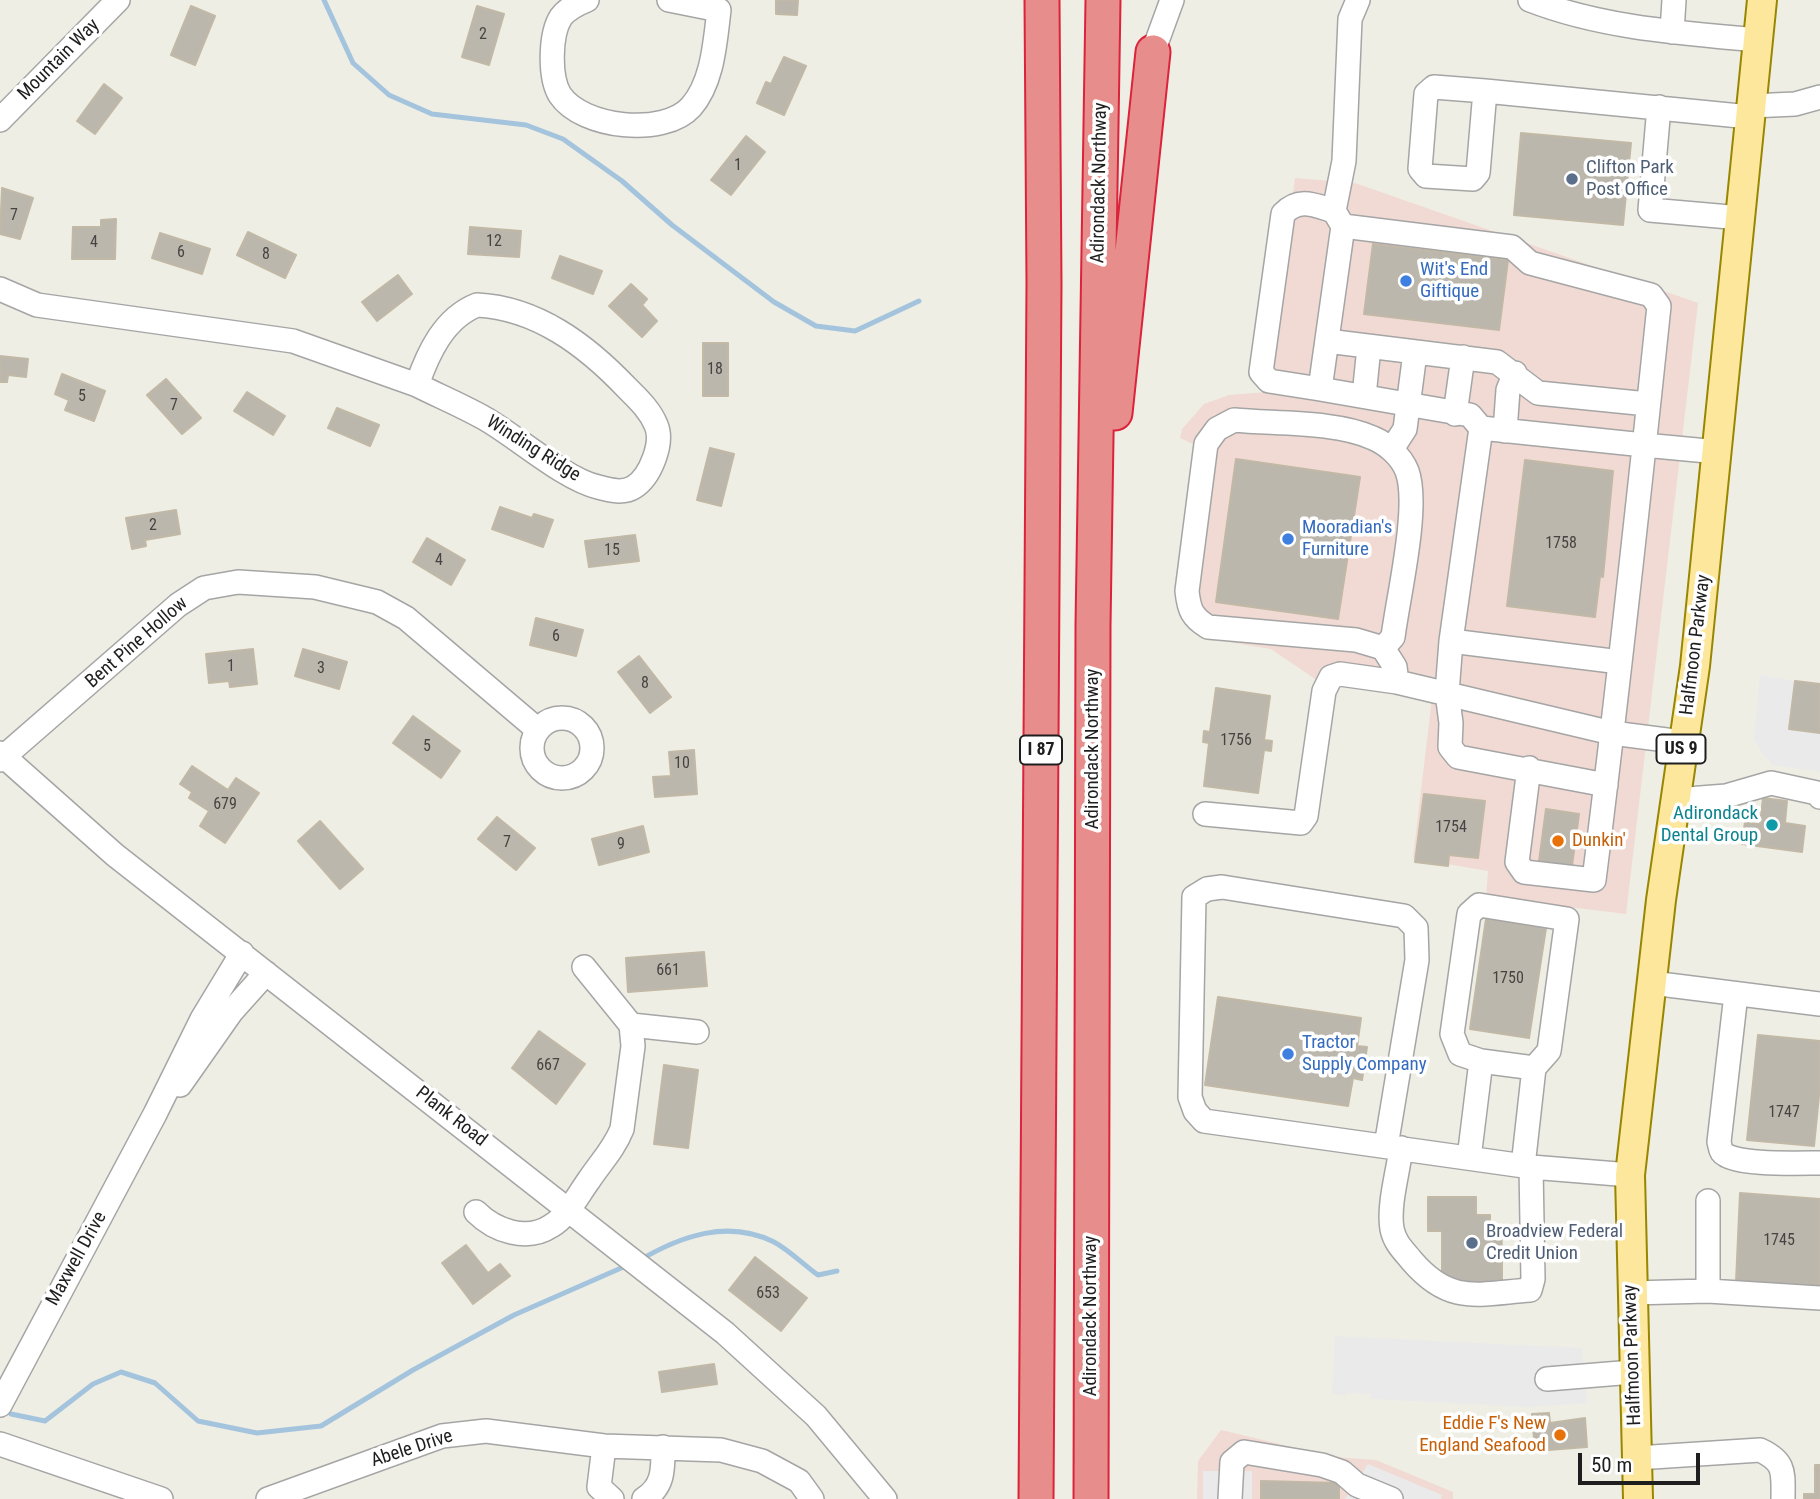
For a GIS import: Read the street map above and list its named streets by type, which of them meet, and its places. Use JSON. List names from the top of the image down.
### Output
{
  "streets": {
    "highway": ["Adirondack Northway", "I 87"],
    "main road": ["Halfmoon Parkway", "US 9"],
    "street": [
      "Mountain Way",
      "Winding Ridge",
      "Bent Pine Hollow",
      "Plank Road",
      "Maxwell Drive",
      "Abele Drive"
    ]
  },
  "crossings": [
    ["Bent Pine Hollow", "Plank Road"],
    ["Plank Road", "Maxwell Drive"]
  ],
  "places": [
    "Clifton Park Post Office",
    "Wit's End Giftique",
    "Mooradian's Furniture",
    "Adirondack Dental Group",
    "Dunkin'",
    "Tractor Supply Company",
    "Broadview Federal Credit Union",
    "Eddie F's New England Seafood"
  ],
  "house_numbers": [
    "2",
    "1",
    "7",
    "12",
    "4",
    "6",
    "8",
    "18",
    "5",
    "7",
    "2",
    "1758",
    "15",
    "4",
    "6",
    "1",
    "3",
    "8",
    "1756",
    "5",
    "10",
    "679",
    "1754",
    "7",
    "9",
    "661",
    "1750",
    "667",
    "1747",
    "1745",
    "653"
  ],
  "scale_bar": "50 m"
}
